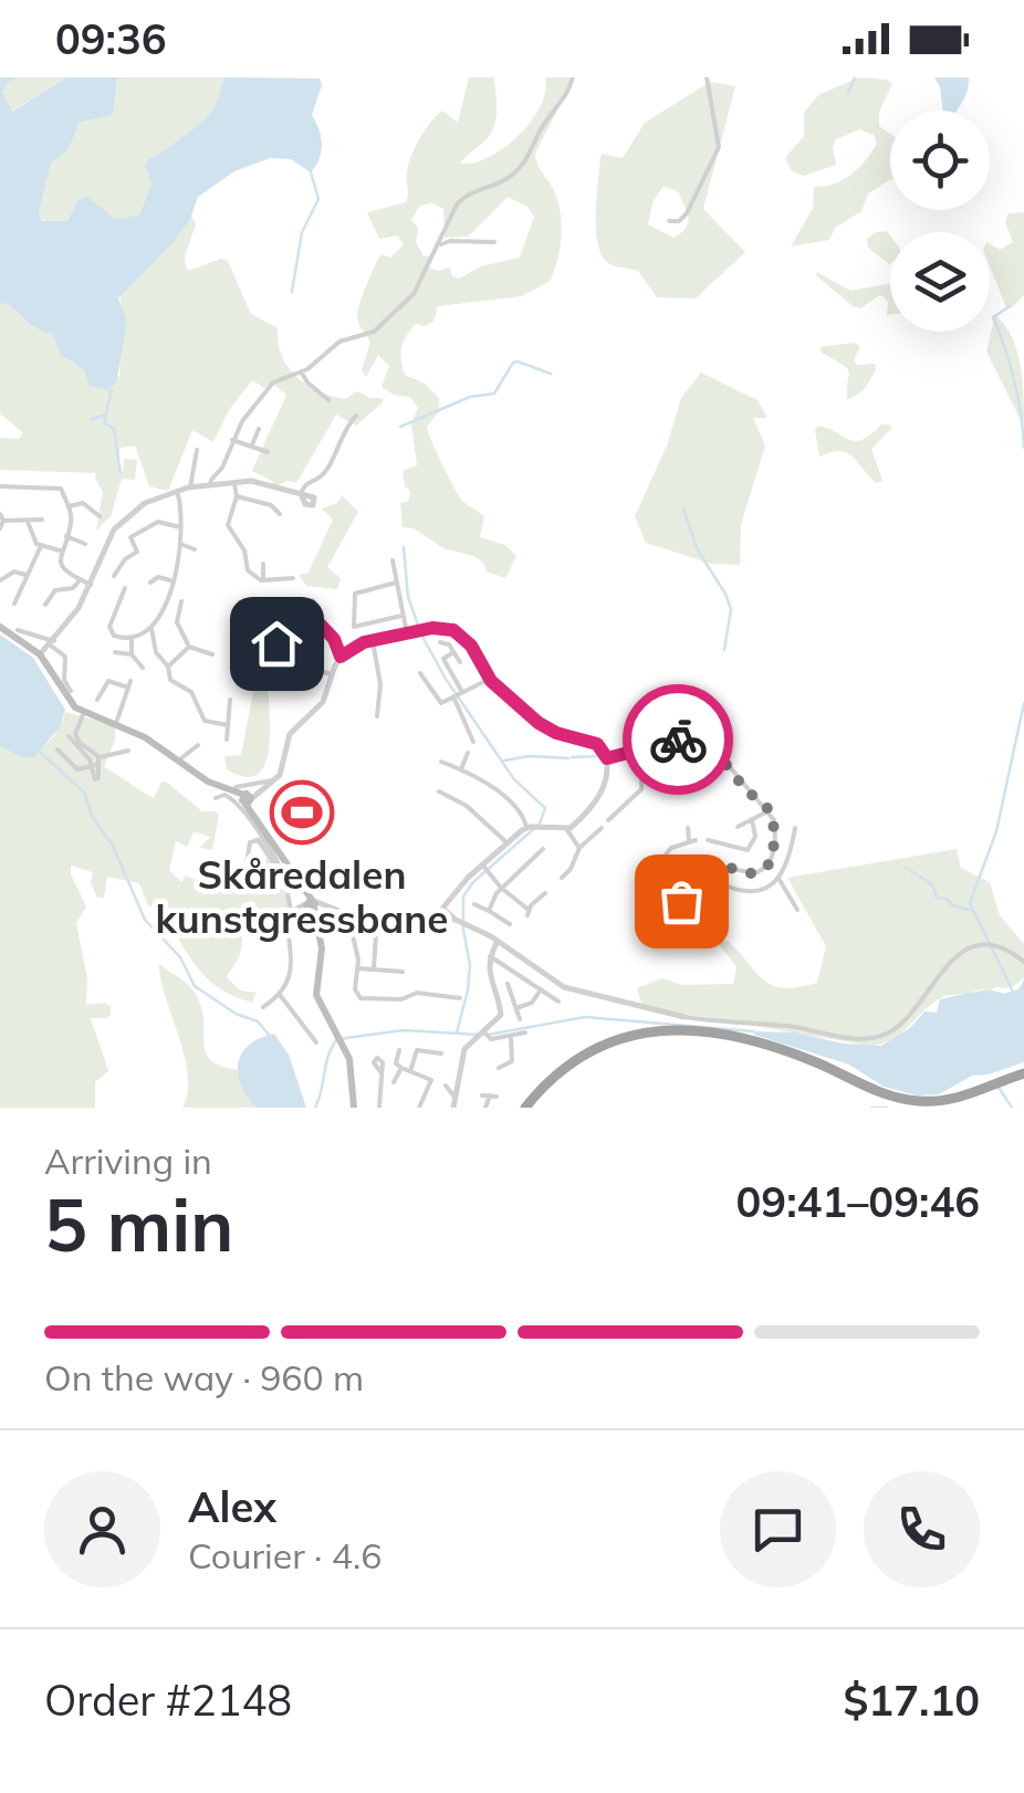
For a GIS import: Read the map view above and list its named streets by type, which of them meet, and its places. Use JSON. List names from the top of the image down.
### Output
{
  "places": {
    "sports": ["Skåredalen kunstgressbane"]
  },
  "page": {
    "status": "09:36",
    "heading": ["5 min", "Arriving in", "09:41–09:46"],
    "panel": [
      "Alex",
      "Courier · 4.6",
      "Order #2148",
      "$17.10"
    ],
    "bar": "On the way · 960 m"
  }
}
